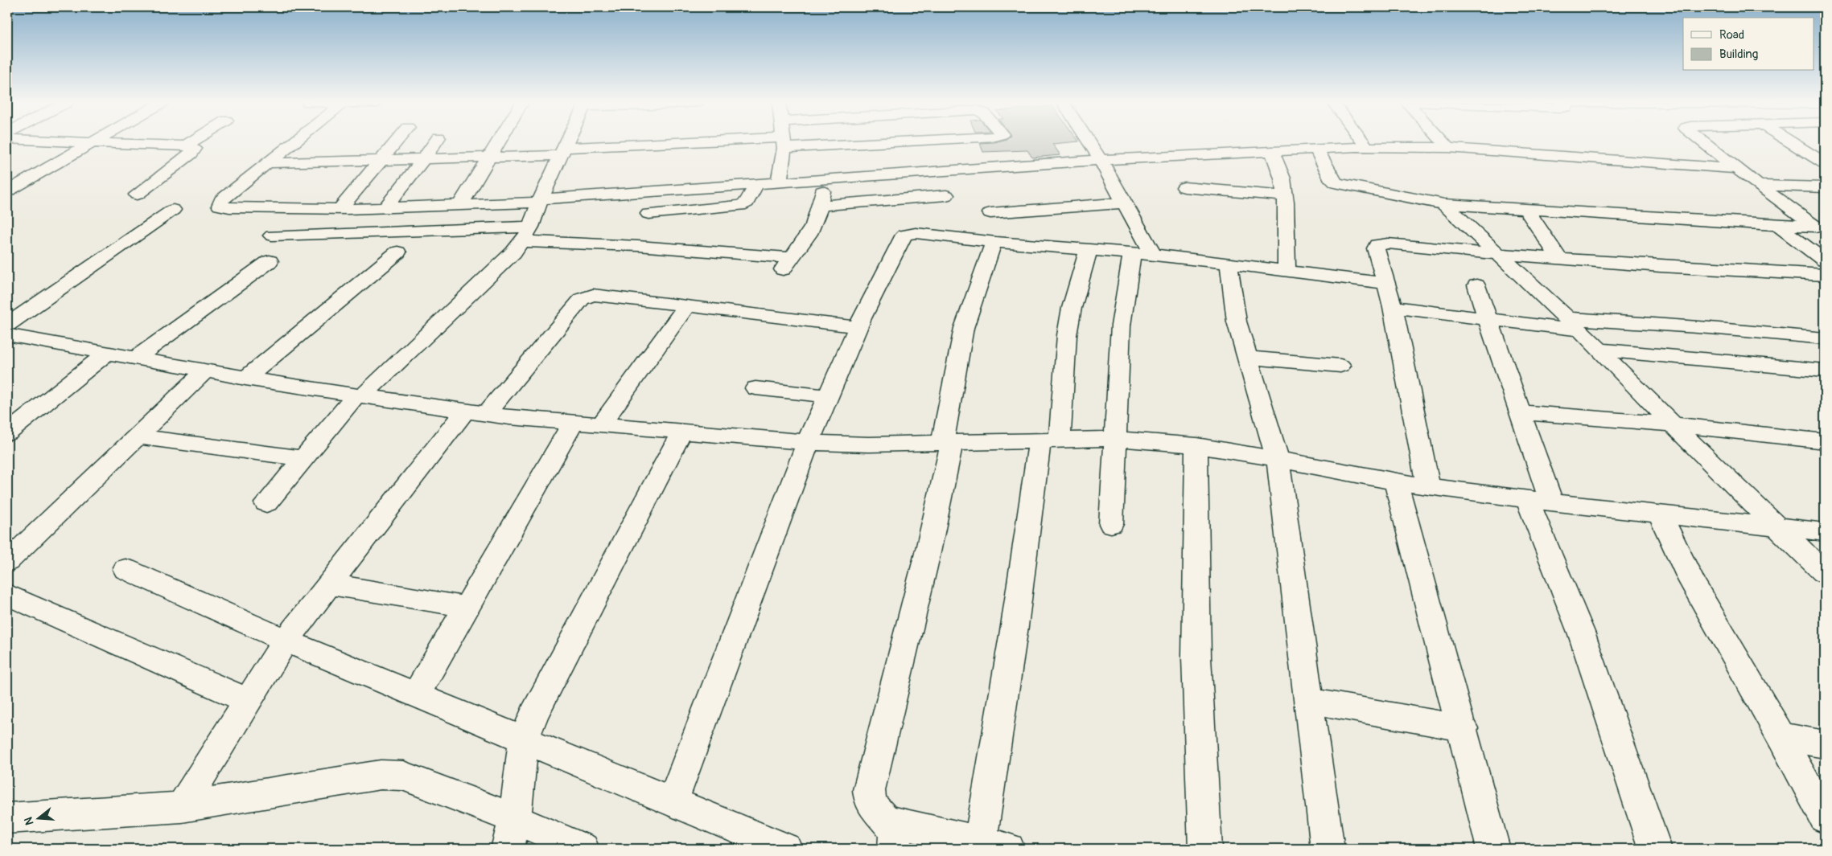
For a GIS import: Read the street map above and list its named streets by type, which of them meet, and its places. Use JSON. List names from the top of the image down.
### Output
{
  "legend": ["Road", "Building"],
  "north": "left"
}
